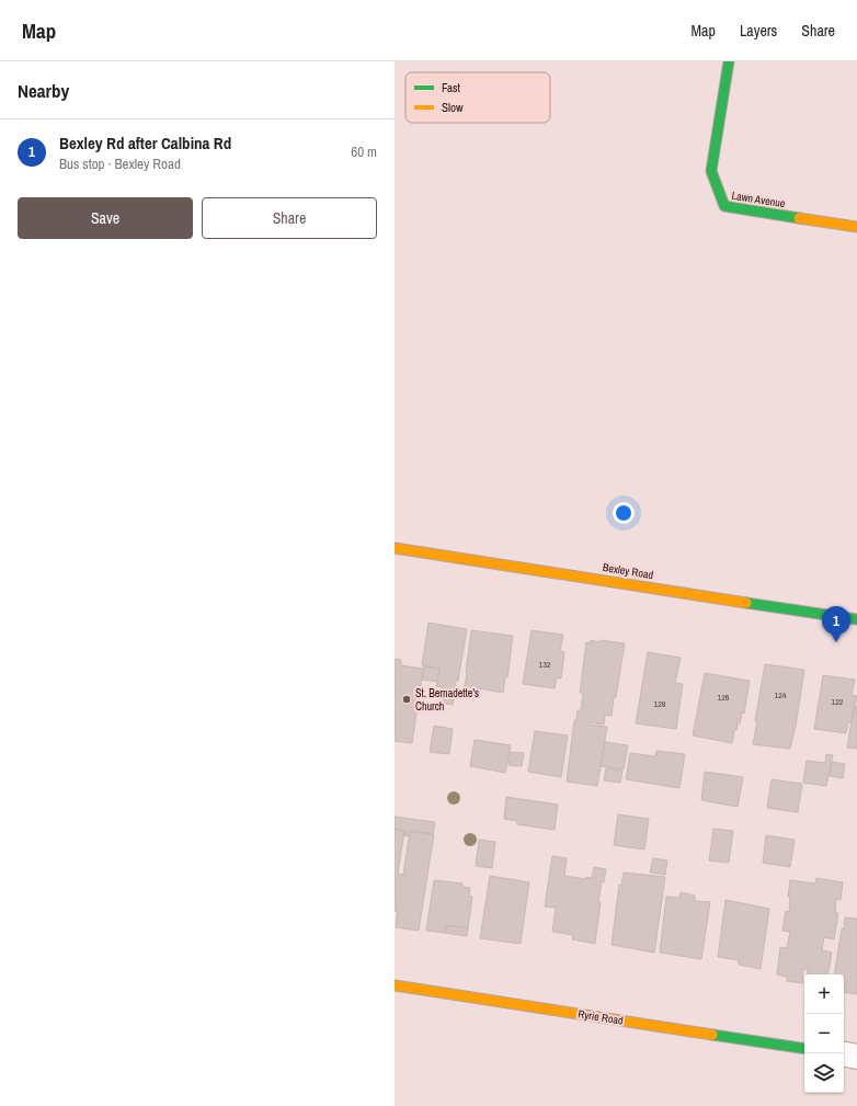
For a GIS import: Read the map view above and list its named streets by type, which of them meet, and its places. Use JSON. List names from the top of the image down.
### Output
{
  "streets": {
    "street": ["Lawn Avenue", "Bexley Road", "Ryrie Road"]
  },
  "places": ["St. Bernadette's Church"],
  "house_numbers": [
    "132",
    "124",
    "126",
    "122",
    "128"
  ],
  "legend": ["Fast", "Slow"],
  "page": {
    "header": "Map",
    "nav": ["Map", "Layers", "Share"],
    "heading": "Nearby",
    "list": [
      {
        "mark": "1",
        "name": "Bexley Rd after Calbina Rd",
        "note": "Bus stop · Bexley Road",
        "value": "60 m"
      }
    ],
    "buttons": ["Save", "Share"],
    "pins": "1",
    "map_buttons": ["+", "−"]
  }
}
